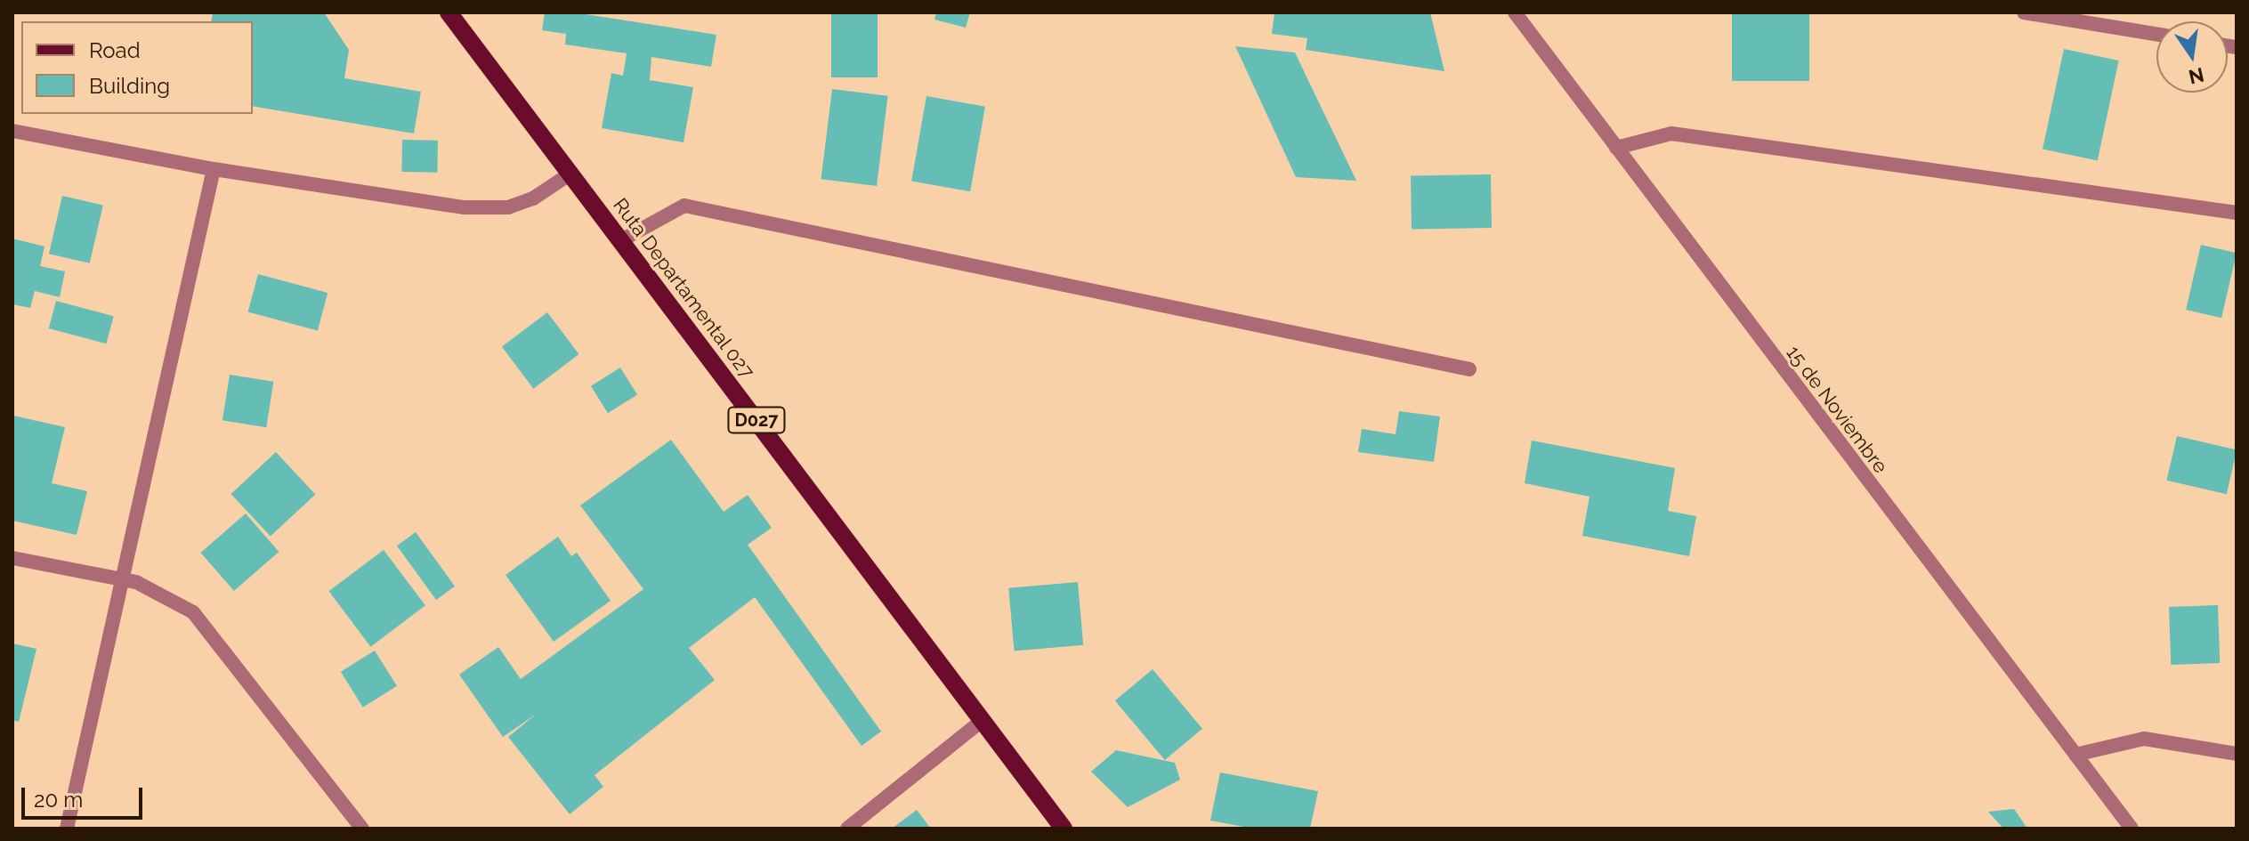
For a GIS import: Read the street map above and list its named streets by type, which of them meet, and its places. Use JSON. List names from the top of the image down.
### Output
{
  "streets": {
    "main road": ["Ruta Departamental 027", "D027"],
    "street": ["15 de Noviembre"]
  },
  "legend": ["Road", "Building"],
  "scale_bar": "20 m",
  "north": "bottom"
}
